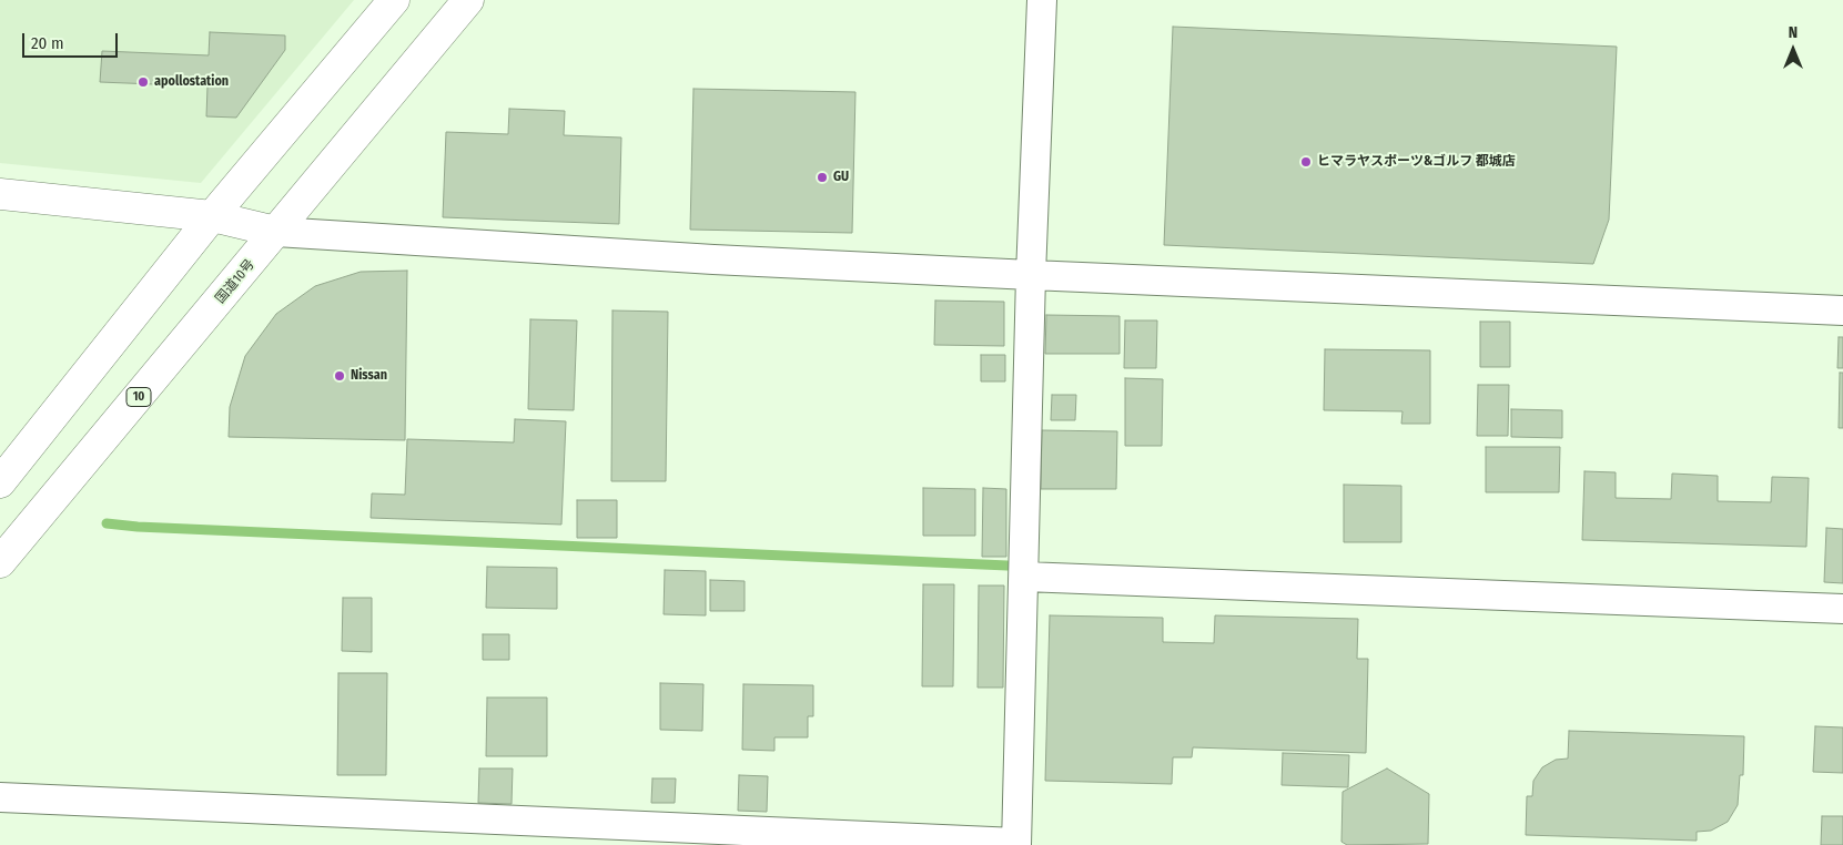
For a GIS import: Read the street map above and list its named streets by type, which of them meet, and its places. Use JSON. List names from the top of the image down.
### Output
{
  "streets": {
    "main road": ["国道10号", "10"]
  },
  "places": [
    "apollostation",
    "ヒマラヤスポーツ&ゴルフ 都城店",
    "GU",
    "Nissan"
  ],
  "scale_bar": "20 m",
  "north": "top"
}
